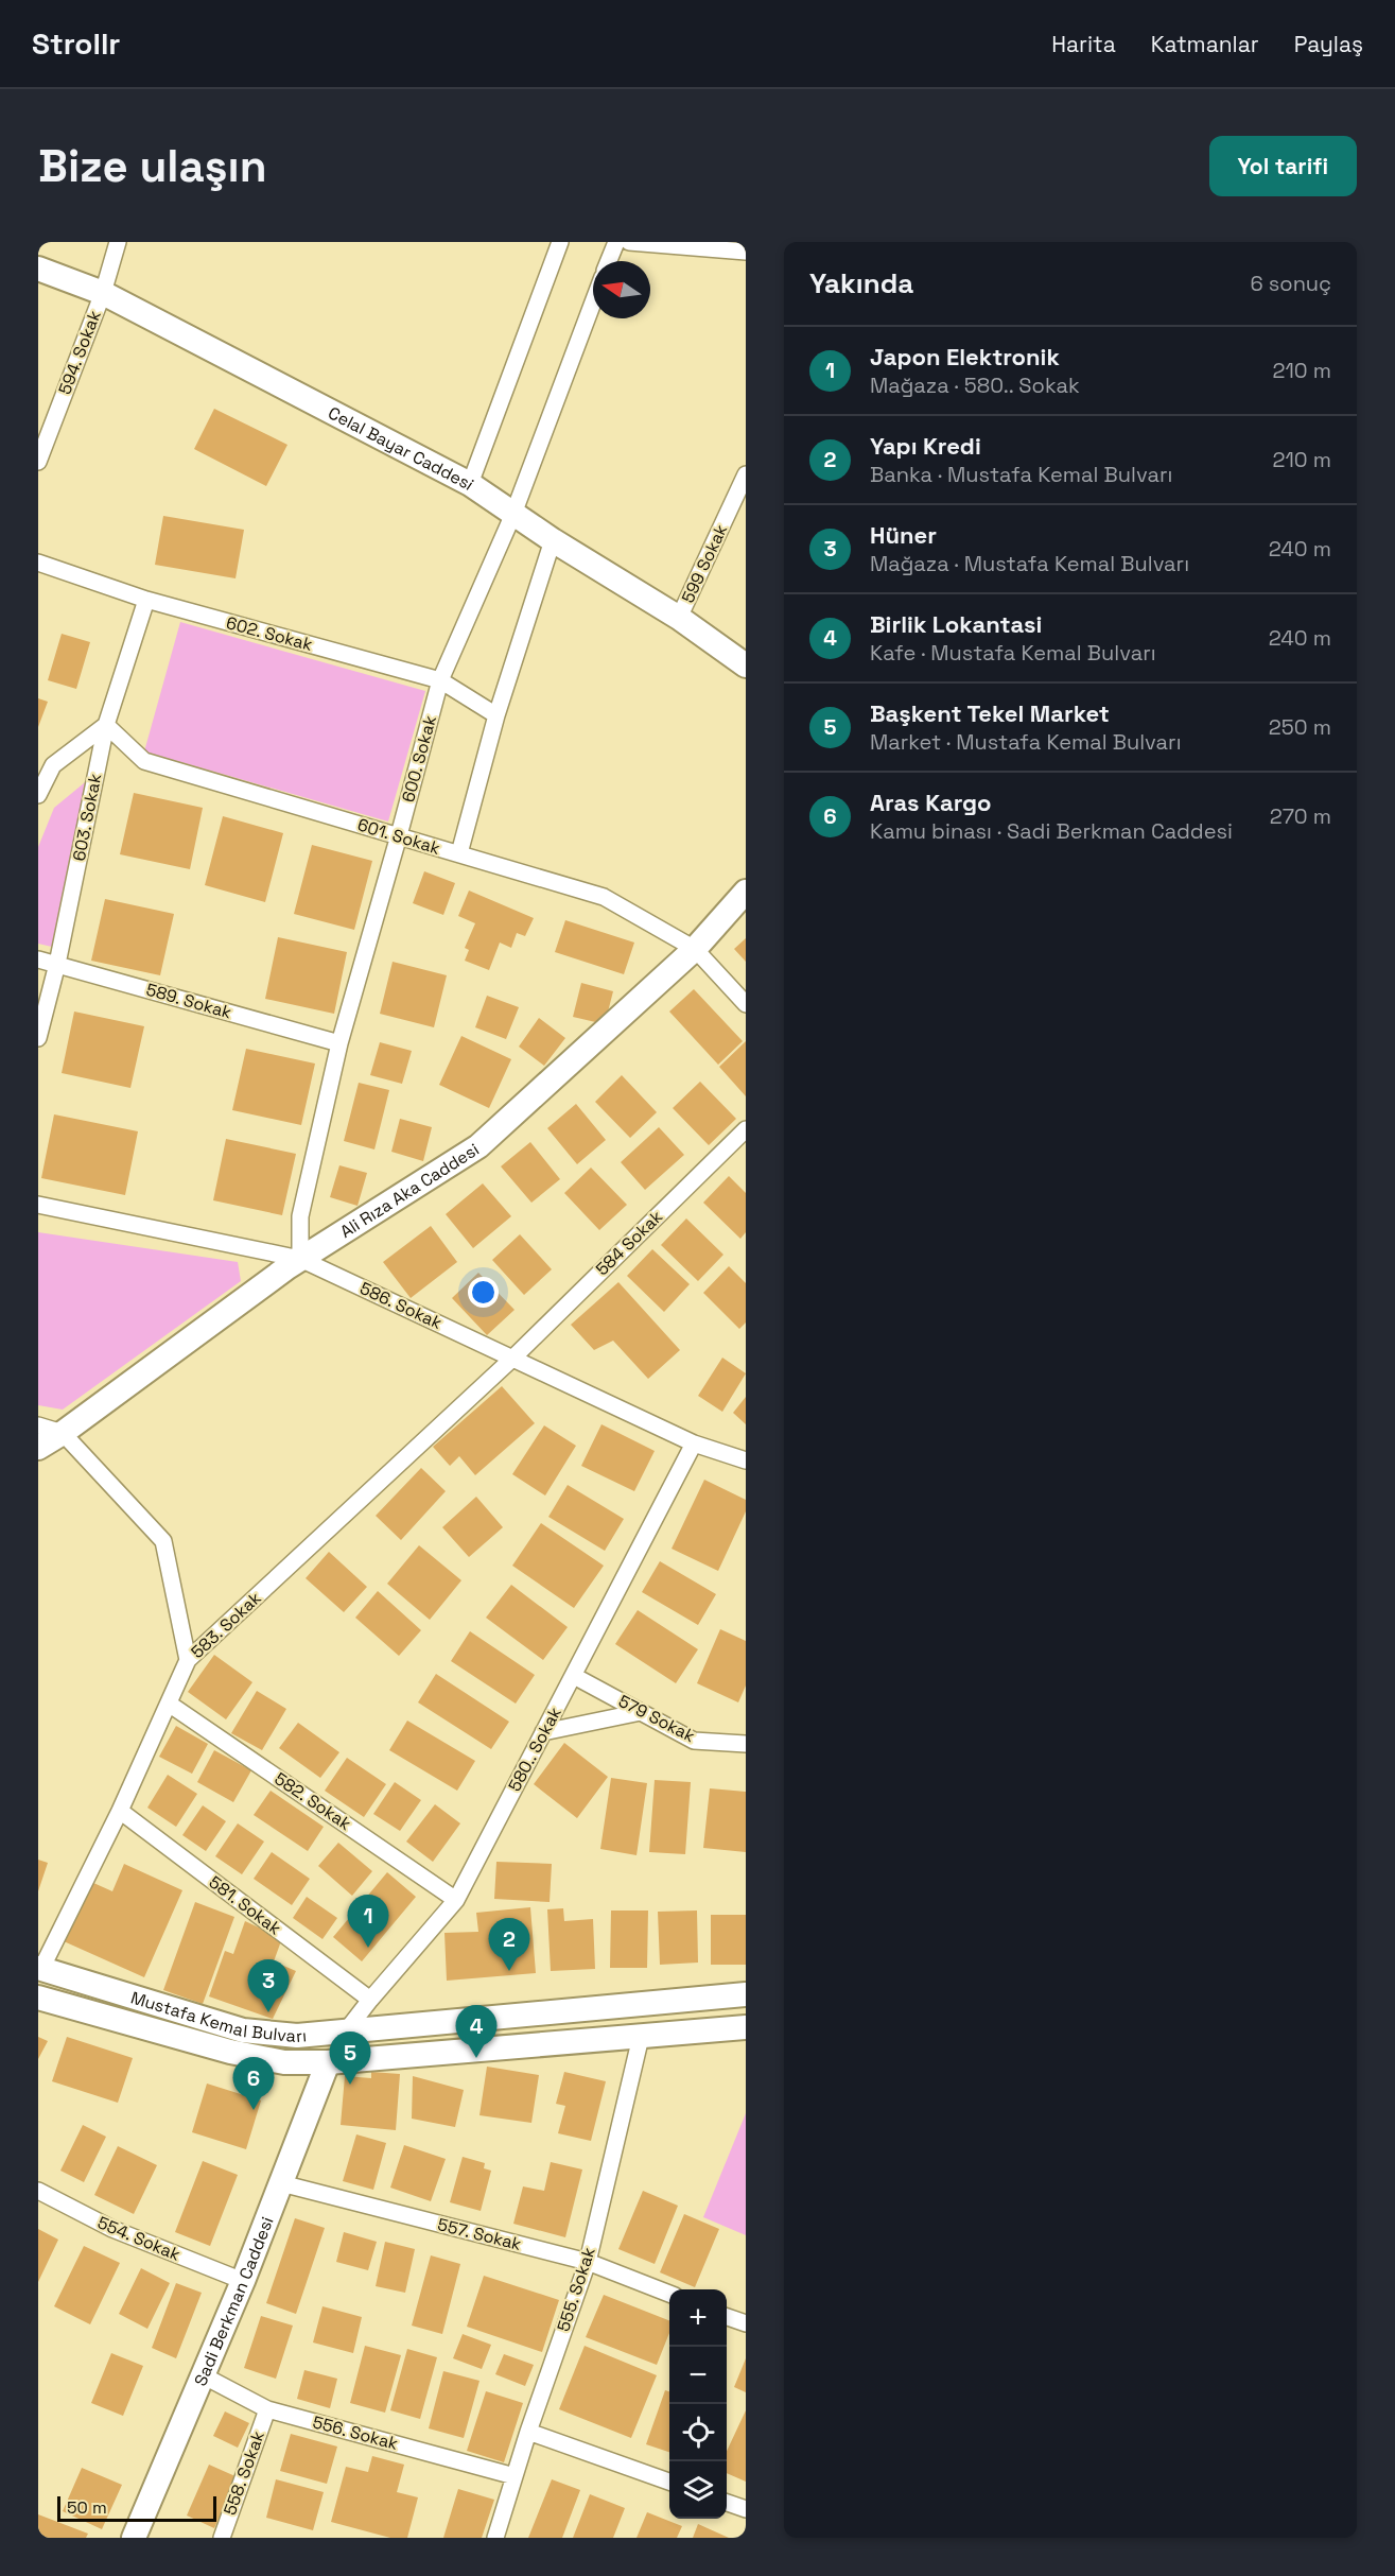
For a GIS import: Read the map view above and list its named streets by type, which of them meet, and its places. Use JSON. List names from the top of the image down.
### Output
{
  "streets": {
    "street": [
      "594. Sokak",
      "Celal Bayar Caddesi",
      "599 Sokak",
      "602. Sokak",
      "600. Sokak",
      "603. Sokak",
      "601. Sokak",
      "589. Sokak",
      "Ali Rıza Aka Caddesi",
      "584 Sokak",
      "586. Sokak",
      "583. Sokak",
      "579 Sokak",
      "580.. Sokak",
      "582. Sokak",
      "581. Sokak",
      "Mustafa Kemal Bulvarı",
      "557. Sokak",
      "554. Sokak",
      "555. Sokak",
      "Sadi Berkman Caddesi",
      "556. Sokak",
      "558. Sokak"
    ]
  },
  "crossings": [
    ["594. Sokak", "Celal Bayar Caddesi"],
    ["Celal Bayar Caddesi", "599 Sokak"],
    ["Celal Bayar Caddesi", "600. Sokak"],
    ["602. Sokak", "600. Sokak"],
    ["602. Sokak", "603. Sokak"],
    ["600. Sokak", "601. Sokak"],
    ["600. Sokak", "589. Sokak"],
    ["600. Sokak", "Ali Rıza Aka Caddesi"],
    ["600. Sokak", "586. Sokak"],
    ["603. Sokak", "601. Sokak"],
    ["603. Sokak", "589. Sokak"],
    ["601. Sokak", "Ali Rıza Aka Caddesi"],
    ["Ali Rıza Aka Caddesi", "586. Sokak"],
    ["584 Sokak", "586. Sokak"],
    ["584 Sokak", "583. Sokak"],
    ["586. Sokak", "583. Sokak"],
    ["586. Sokak", "580.. Sokak"],
    ["583. Sokak", "582. Sokak"],
    ["583. Sokak", "581. Sokak"],
    ["583. Sokak", "Mustafa Kemal Bulvarı"],
    ["579 Sokak", "580.. Sokak"],
    ["580.. Sokak", "582. Sokak"],
    ["580.. Sokak", "581. Sokak"],
    ["580.. Sokak", "Mustafa Kemal Bulvarı"],
    ["Mustafa Kemal Bulvarı", "555. Sokak"],
    ["Mustafa Kemal Bulvarı", "Sadi Berkman Caddesi"],
    ["557. Sokak", "555. Sokak"],
    ["557. Sokak", "Sadi Berkman Caddesi"],
    ["554. Sokak", "Sadi Berkman Caddesi"],
    ["555. Sokak", "556. Sokak"],
    ["Sadi Berkman Caddesi", "556. Sokak"],
    ["556. Sokak", "558. Sokak"]
  ],
  "scale_bar": "50 m",
  "north": "left",
  "page": {
    "header": "Strollr",
    "nav": ["Harita", "Katmanlar", "Paylaş"],
    "buttons": "Yol tarifi",
    "title": "Bize ulaşın",
    "heading": ["Yakında", "6 sonuç"],
    "list": [
      {
        "mark": "1",
        "name": "Japon Elektronik",
        "note": "Mağaza · 580.. Sokak",
        "value": "210 m"
      },
      {
        "mark": "2",
        "name": "Yapı Kredi",
        "note": "Banka · Mustafa Kemal Bulvarı",
        "value": "210 m"
      },
      {
        "mark": "3",
        "name": "Hüner",
        "note": "Mağaza · Mustafa Kemal Bulvarı",
        "value": "240 m"
      },
      {
        "mark": "4",
        "name": "Birlik Lokantasi",
        "note": "Kafe · Mustafa Kemal Bulvarı",
        "value": "240 m"
      },
      {
        "mark": "5",
        "name": "Başkent Tekel Market",
        "note": "Market · Mustafa Kemal Bulvarı",
        "value": "250 m"
      },
      {
        "mark": "6",
        "name": "Aras Kargo",
        "note": "Kamu binası · Sadi Berkman Caddesi",
        "value": "270 m"
      }
    ],
    "pins": [
      "1",
      "2",
      "3",
      "4",
      "5",
      "6"
    ],
    "map_buttons": ["+", "−"],
    "scale": "50 m"
  }
}
